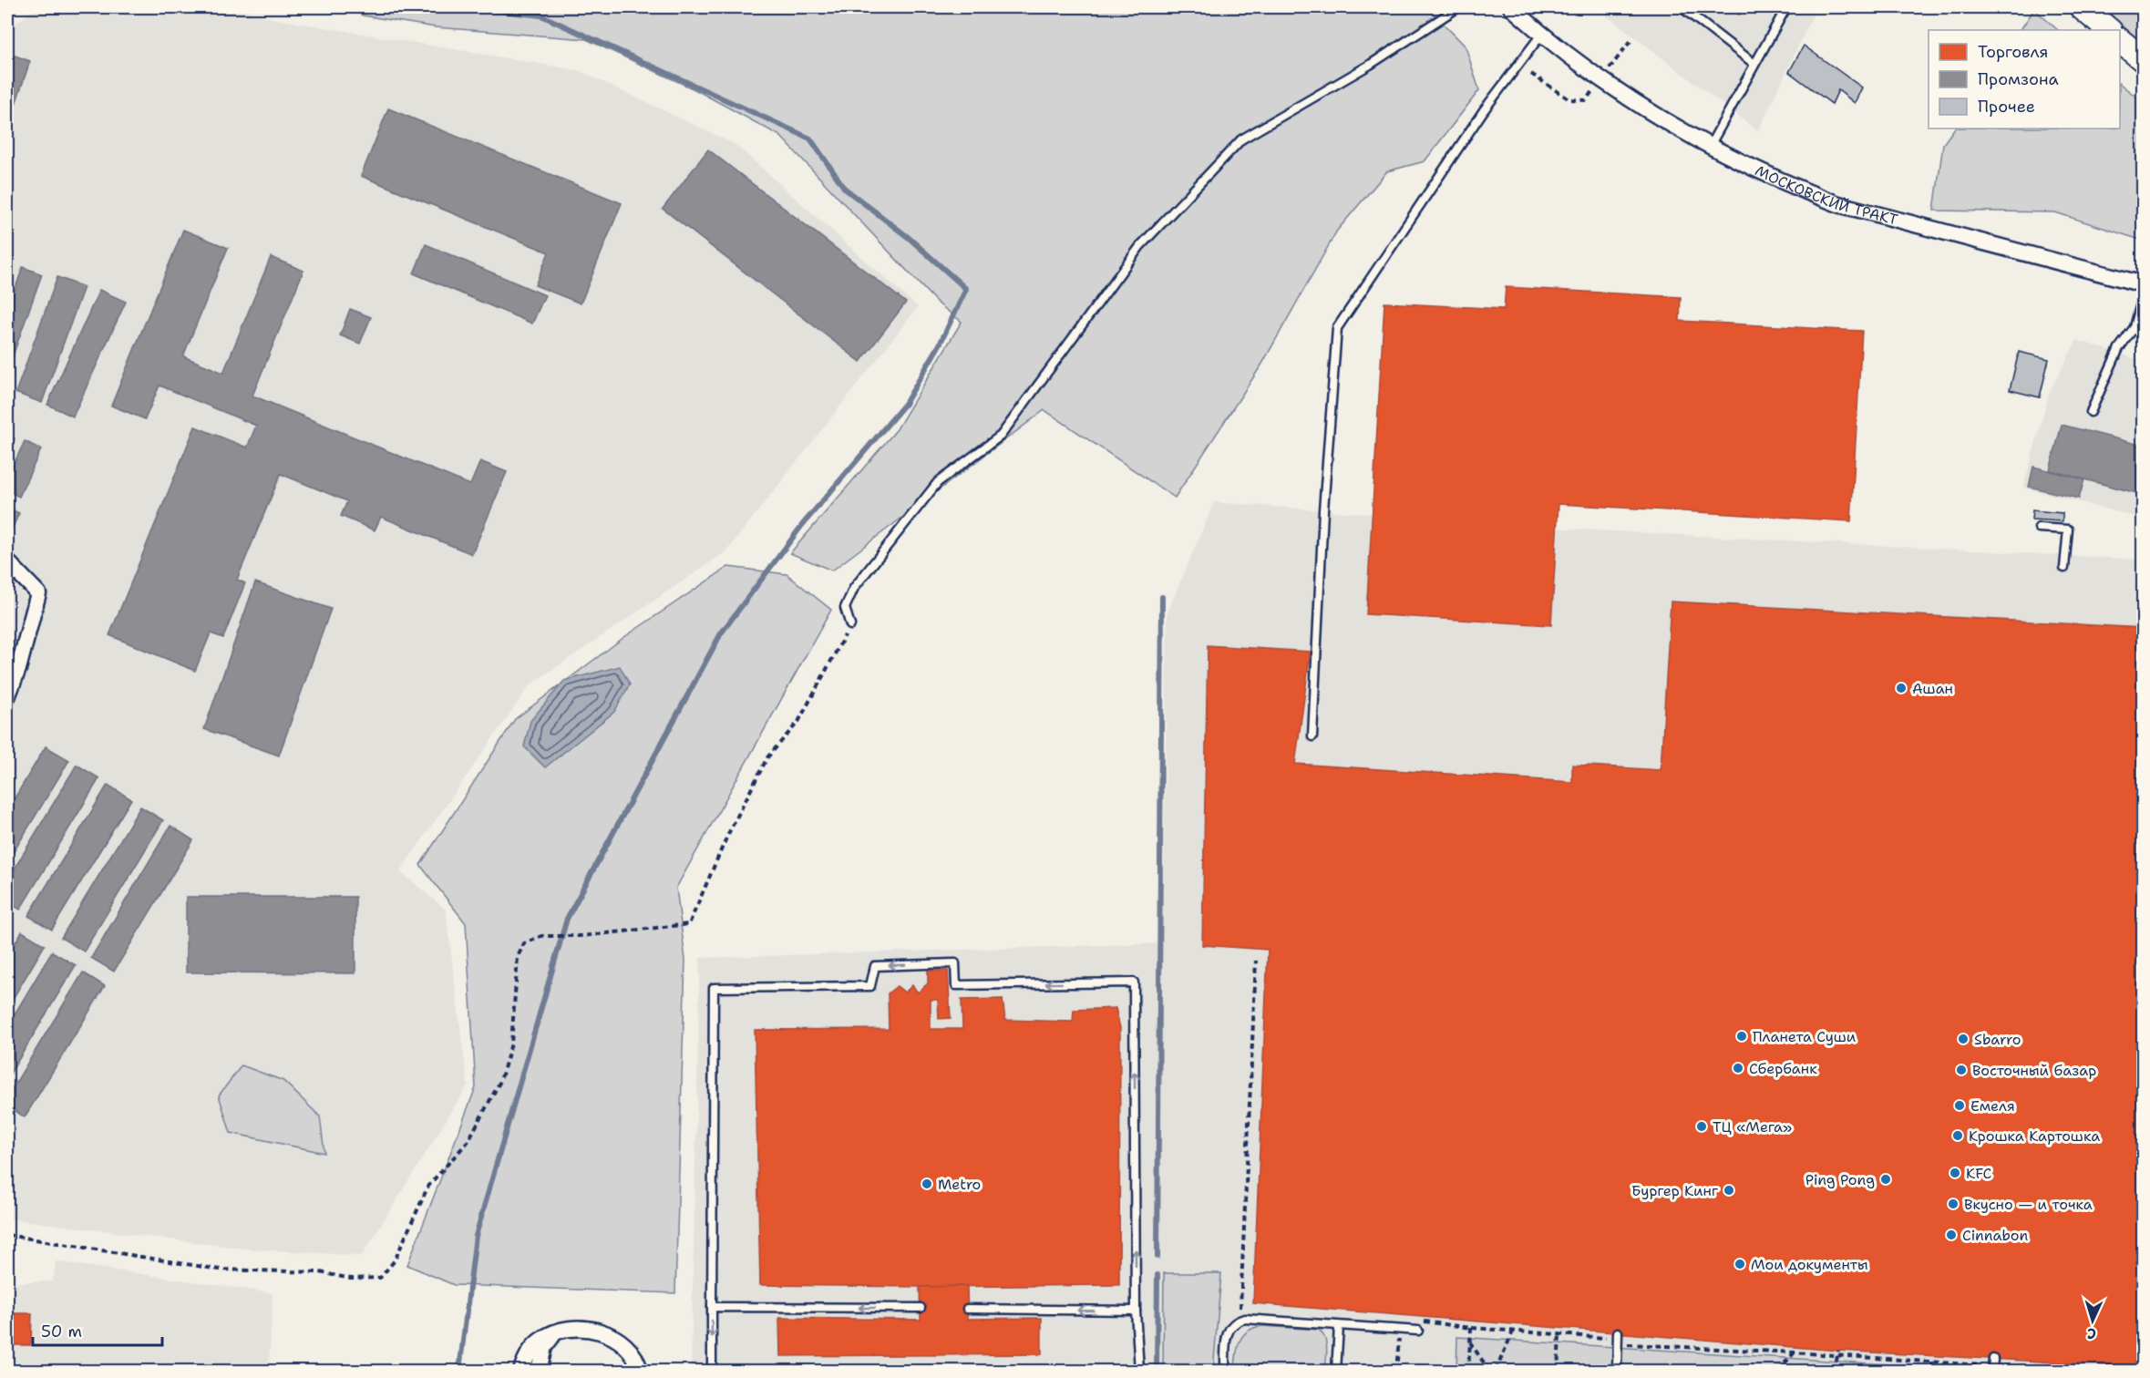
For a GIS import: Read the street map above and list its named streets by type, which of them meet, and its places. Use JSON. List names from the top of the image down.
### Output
{
  "streets": {
    "street": ["МОСКОВСКИЙ ТРАКТ"]
  },
  "places": [
    "Ашан",
    "Планета Суши",
    "Sbarro",
    "Сбербанк",
    "Восточный базар",
    "Емеля",
    "ТЦ «Мега»",
    "Крошка Картошка",
    "KFC",
    "Ping Pong",
    "Metro",
    "Бургер Кинг",
    "Вкусно — и точка",
    "Cinnabon",
    "Мои документы"
  ],
  "legend": ["Торговля", "Промзона", "Прочее"],
  "scale_bar": "50 m",
  "north": "bottom"
}
